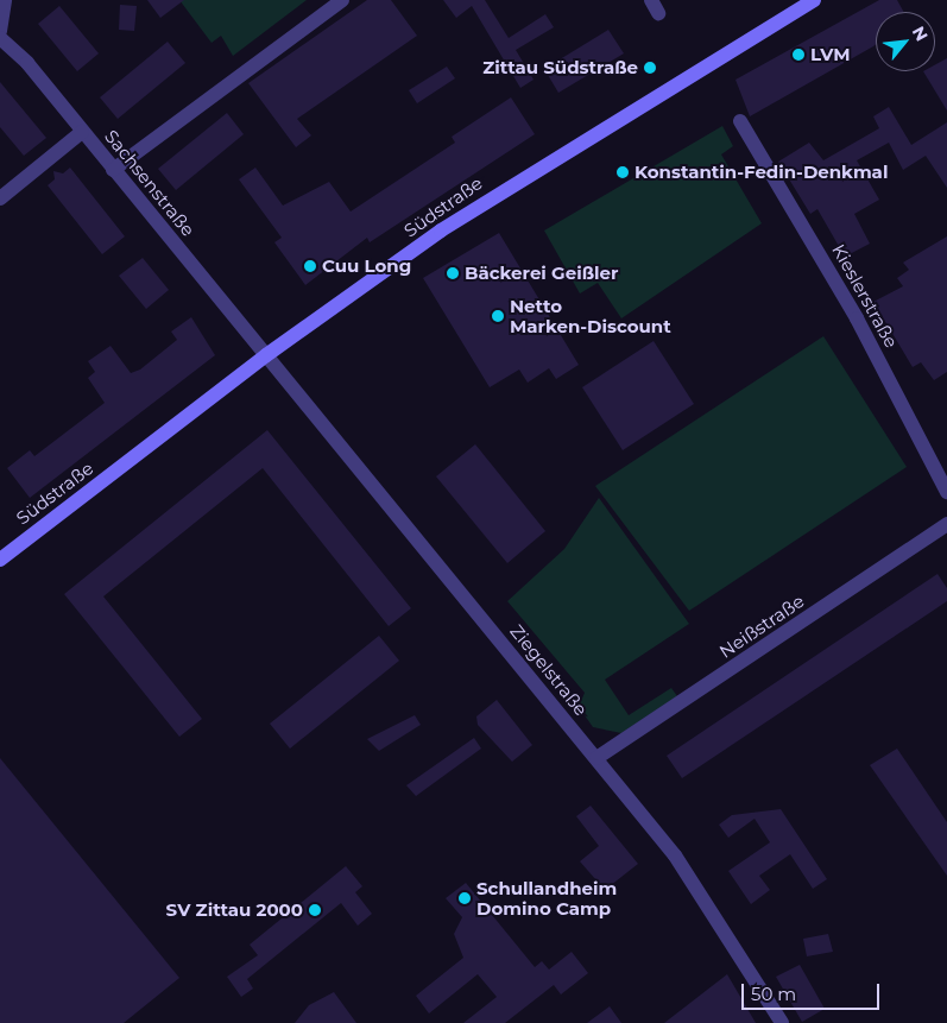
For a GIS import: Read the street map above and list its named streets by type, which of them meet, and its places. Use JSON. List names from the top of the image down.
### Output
{
  "streets": {
    "main road": ["Südstraße"],
    "street": [
      "Sachsenstraße",
      "Kieslerstraße",
      "Neißstraße",
      "Ziegelstraße"
    ]
  },
  "crossings": [
    ["Sachsenstraße", "Südstraße"],
    ["Sachsenstraße", "Ziegelstraße"],
    ["Südstraße", "Ziegelstraße"],
    ["Neißstraße", "Ziegelstraße"]
  ],
  "places": [
    "LVM",
    "Zittau Südstraße",
    "Konstantin-Fedin-Denkmal",
    "Cuu Long",
    "Bäckerei Geißler",
    "Netto Marken-Discount",
    "Schullandheim Domino Camp",
    "SV Zittau 2000"
  ],
  "scale_bar": "50 m",
  "north": "top right"
}
